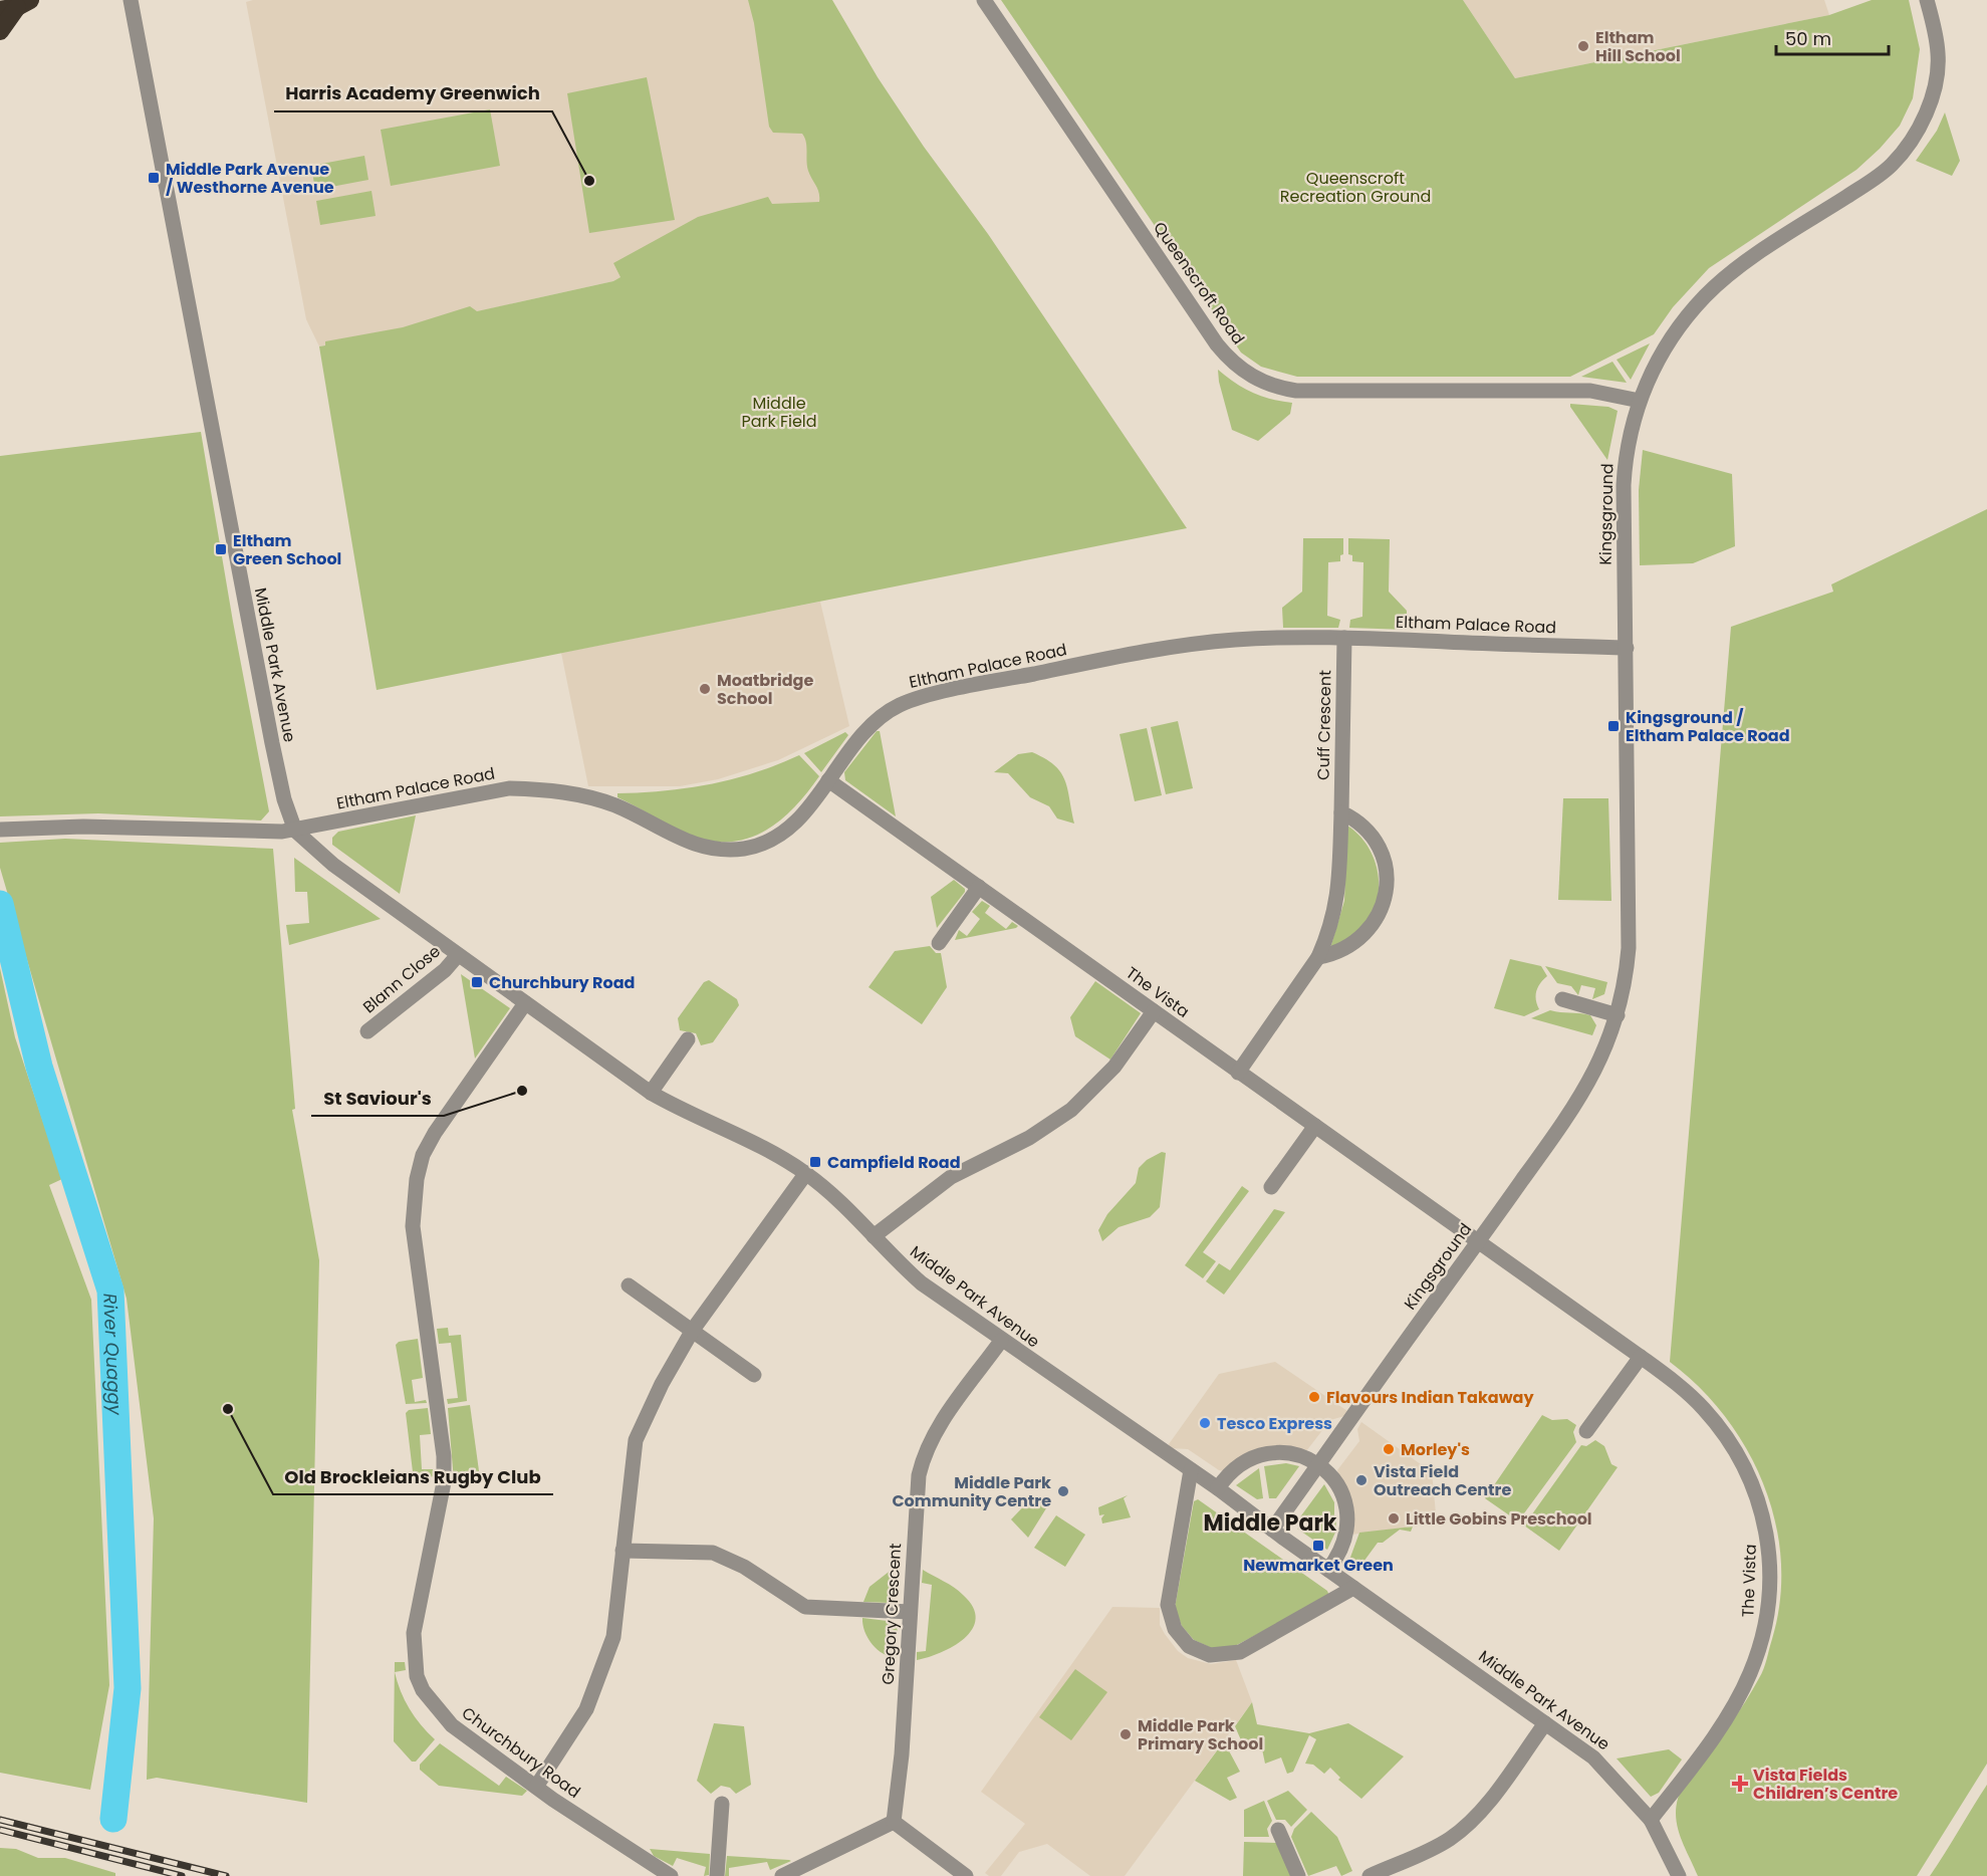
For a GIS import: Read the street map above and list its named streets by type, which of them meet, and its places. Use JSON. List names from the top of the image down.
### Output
{
  "streets": {
    "street": [
      "Queenscroft Road",
      "Kingsground",
      "Eltham Palace Road",
      "Middle Park Avenue",
      "Cuff Crescent",
      "Blann Close",
      "The Vista",
      "Gregory Crescent",
      "Churchbury Road"
    ]
  },
  "crossings": [
    ["Queenscroft Road", "Kingsground"],
    ["Kingsground", "Eltham Palace Road"],
    ["Kingsground", "Middle Park Avenue"],
    ["Kingsground", "The Vista"],
    ["Eltham Palace Road", "Middle Park Avenue"],
    ["Eltham Palace Road", "Cuff Crescent"],
    ["Eltham Palace Road", "The Vista"],
    ["Middle Park Avenue", "Blann Close"],
    ["Middle Park Avenue", "The Vista"],
    ["Middle Park Avenue", "Gregory Crescent"],
    ["Middle Park Avenue", "Churchbury Road"],
    ["Cuff Crescent", "The Vista"]
  ],
  "districts": ["Middle Park"],
  "water": ["River Quaggy"],
  "parks": ["Queenscroft Recreation Ground", "Middle Park Field"],
  "places": {
    "other": [
      "Eltham Hill School",
      "Harris Academy Greenwich",
      "Moatbridge School",
      "St Saviour's",
      "Flavours Indian Takaway",
      "Old Brockleians Rugby Club",
      "Tesco Express",
      "Morley's",
      "Vista Field Outreach Centre",
      "Middle Park Community Centre",
      "Little Gobins Preschool",
      "Middle Park Primary School"
    ],
    "transit": [
      "Middle Park Avenue / Westhorne Avenue",
      "Eltham Green School",
      "Kingsground / Eltham Palace Road",
      "Churchbury Road",
      "Campfield Road",
      "Newmarket Green"
    ],
    "health": ["Vista Fields Children’s Centre"]
  },
  "scale_bar": "50 m"
}
